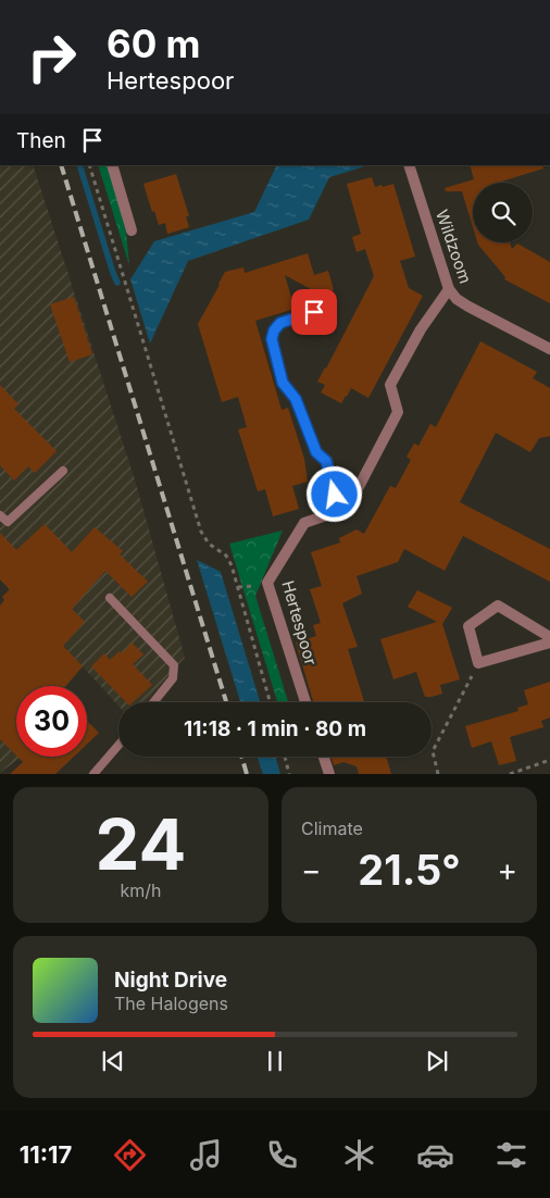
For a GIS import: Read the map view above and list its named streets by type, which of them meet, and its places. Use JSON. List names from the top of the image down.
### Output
{
  "streets": {
    "street": ["Wildzoom", "Hertespoor"]
  },
  "crossings": [
    ["Wildzoom", "Hertespoor"]
  ],
  "page": {
    "turn": ["60 m", "Hertespoor"],
    "then": "Then",
    "limit": "30",
    "trip": "11:18 · 1 min · 80 m",
    "tile": [
      ["24", "km/h"],
      "Climate"
    ],
    "heat": ["−", "21.5°", "+"],
    "song": ["Night Drive", "The Halogens"],
    "tabs": "11:17"
  }
}
